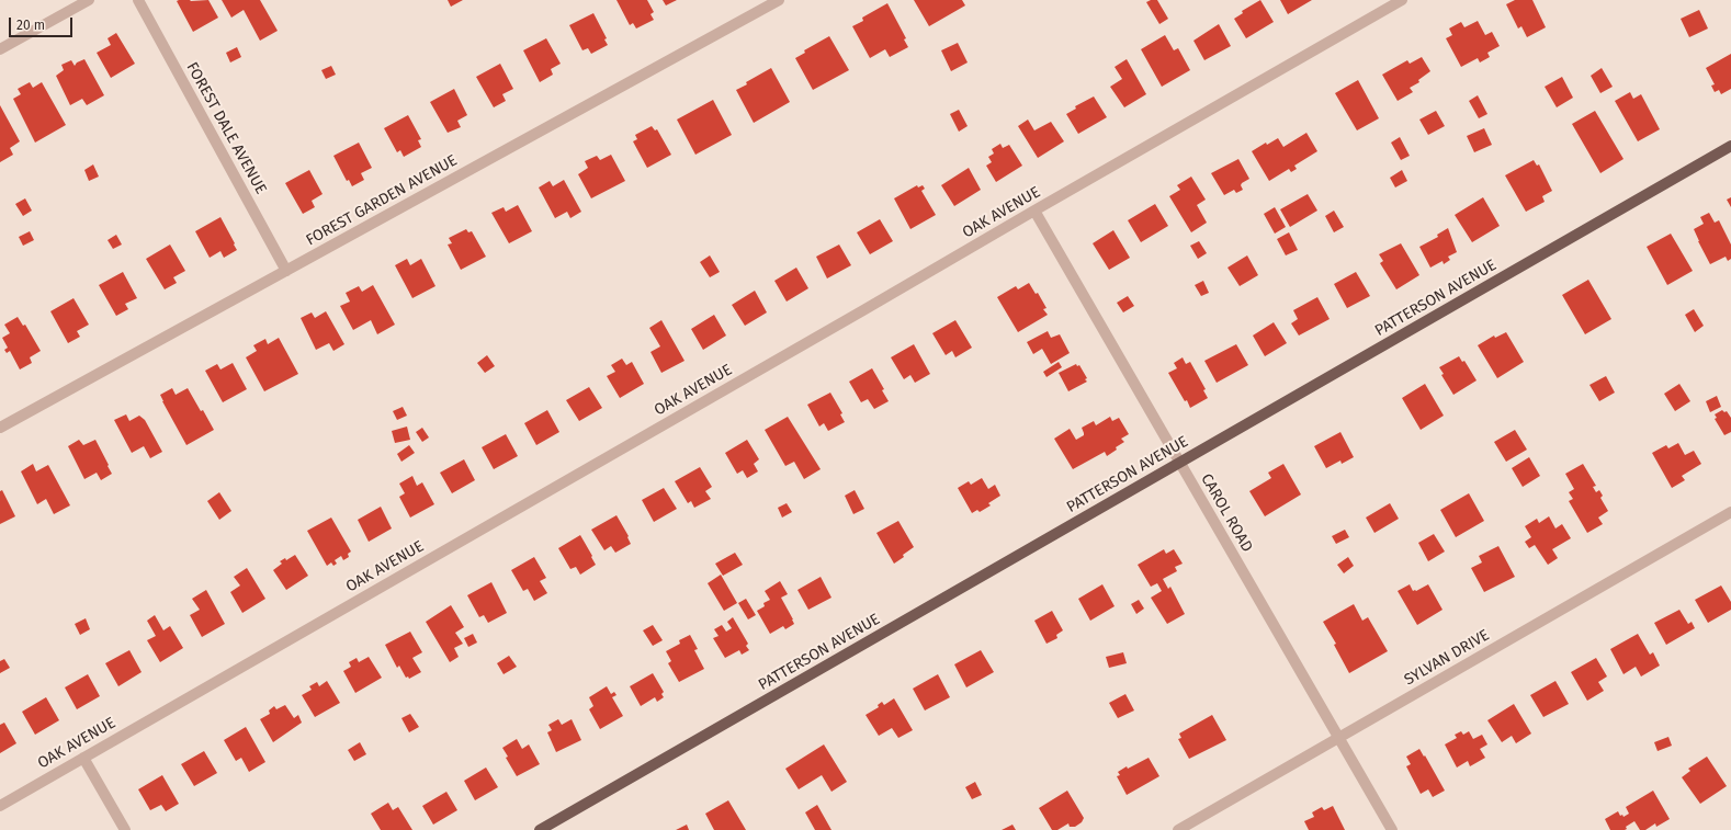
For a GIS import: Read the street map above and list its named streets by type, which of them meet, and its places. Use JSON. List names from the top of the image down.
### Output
{
  "streets": {
    "main road": ["PATTERSON AVENUE"],
    "street": [
      "FOREST DALE AVENUE",
      "FOREST GARDEN AVENUE",
      "OAK AVENUE",
      "CAROL ROAD",
      "SYLVAN DRIVE"
    ]
  },
  "crossings": [
    ["FOREST DALE AVENUE", "FOREST GARDEN AVENUE"],
    ["OAK AVENUE", "CAROL ROAD"],
    ["PATTERSON AVENUE", "CAROL ROAD"],
    ["CAROL ROAD", "SYLVAN DRIVE"]
  ],
  "scale_bar": "20 m"
}
